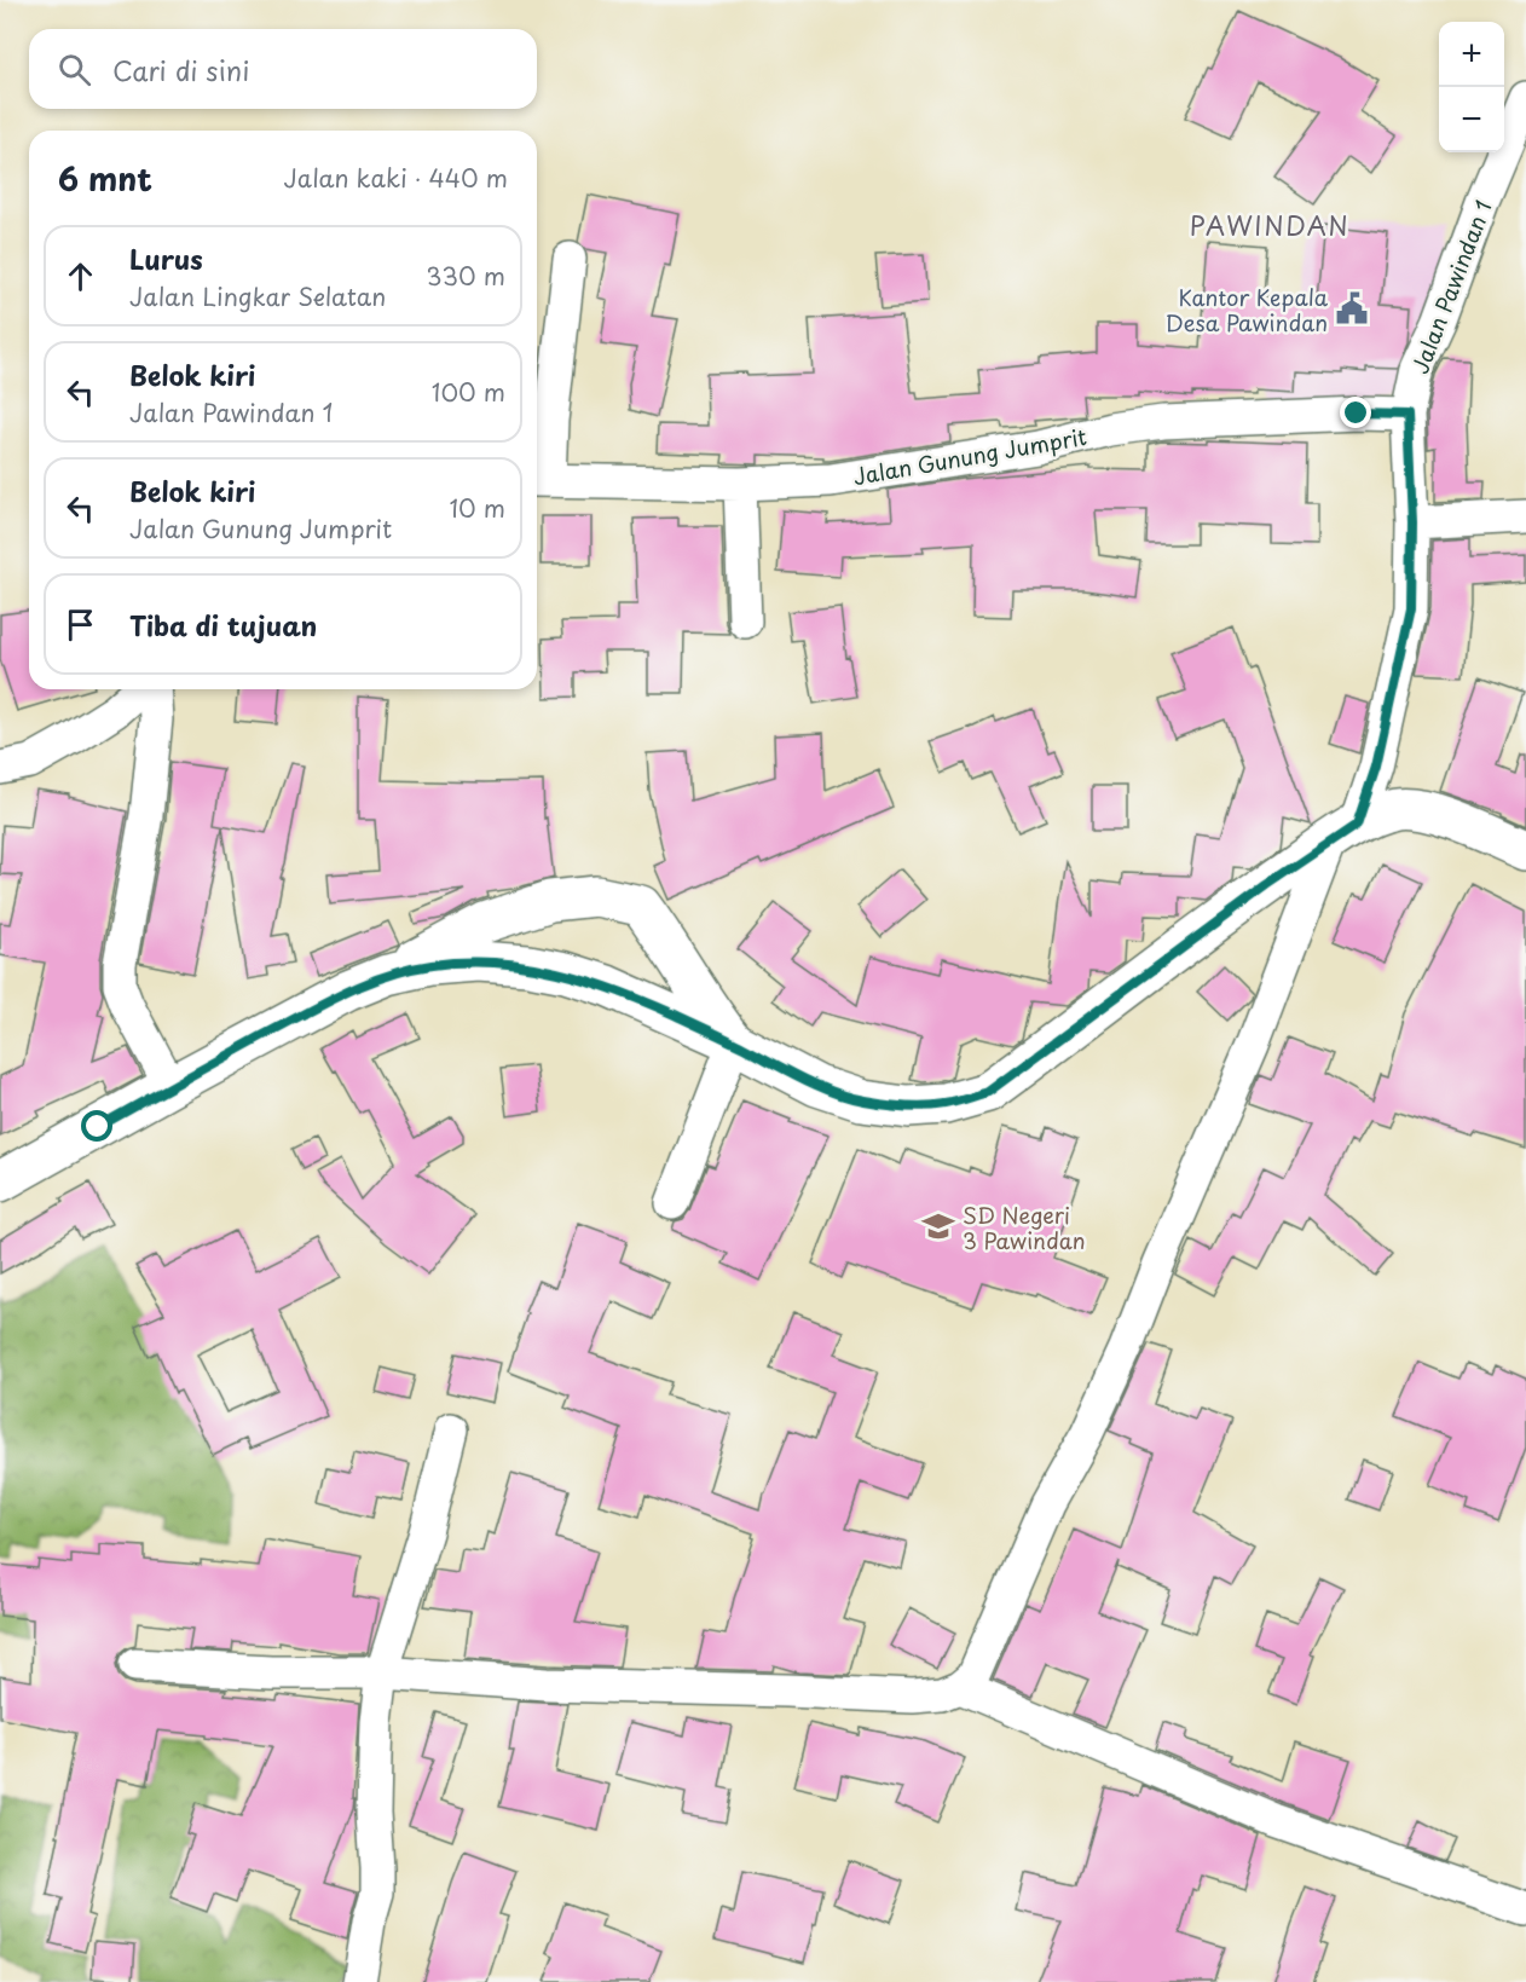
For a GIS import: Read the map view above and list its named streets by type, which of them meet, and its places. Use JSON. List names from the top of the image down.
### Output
{
  "streets": {
    "street": ["Jalan Pawindan 1", "Jalan Gunung Jumprit"]
  },
  "crossings": [
    ["Jalan Pawindan 1", "Jalan Gunung Jumprit"]
  ],
  "districts": ["PAWINDAN"],
  "places": {
    "public building": ["Kantor Kepala Desa Pawindan"],
    "school or university": ["SD Negeri 3 Pawindan"]
  },
  "page": {
    "map_buttons": ["+", "−"],
    "search": "Cari di sini",
    "heading": ["6 mnt", "Jalan kaki · 440 m"],
    "list": [
      ["Lurus", "Jalan Lingkar Selatan", "330 m"],
      ["Belok kiri", "Jalan Pawindan 1", "100 m"],
      ["Belok kiri", "Jalan Gunung Jumprit", "10 m"],
      "Tiba di tujuan"
    ]
  }
}
